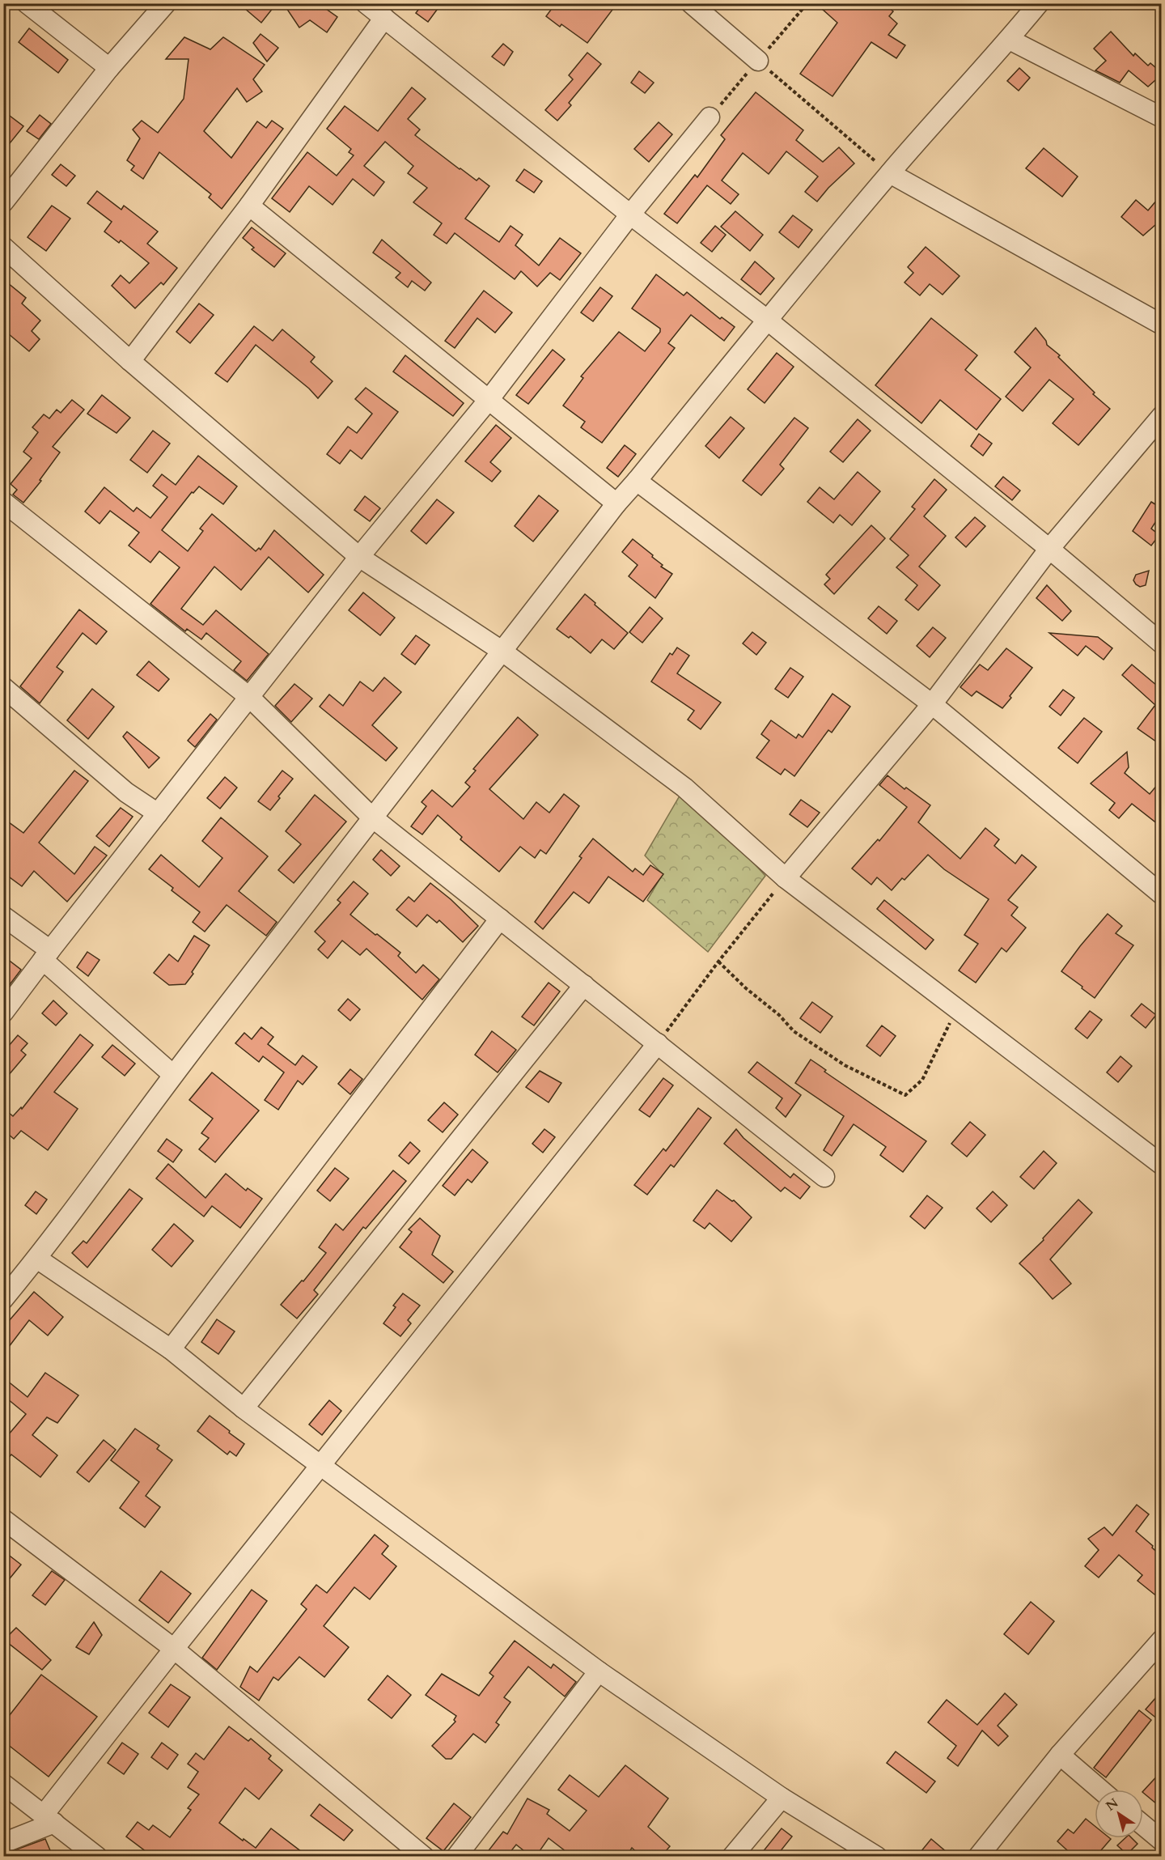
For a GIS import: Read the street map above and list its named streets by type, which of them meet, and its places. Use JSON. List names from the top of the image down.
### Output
{
  "north": "top left"
}
